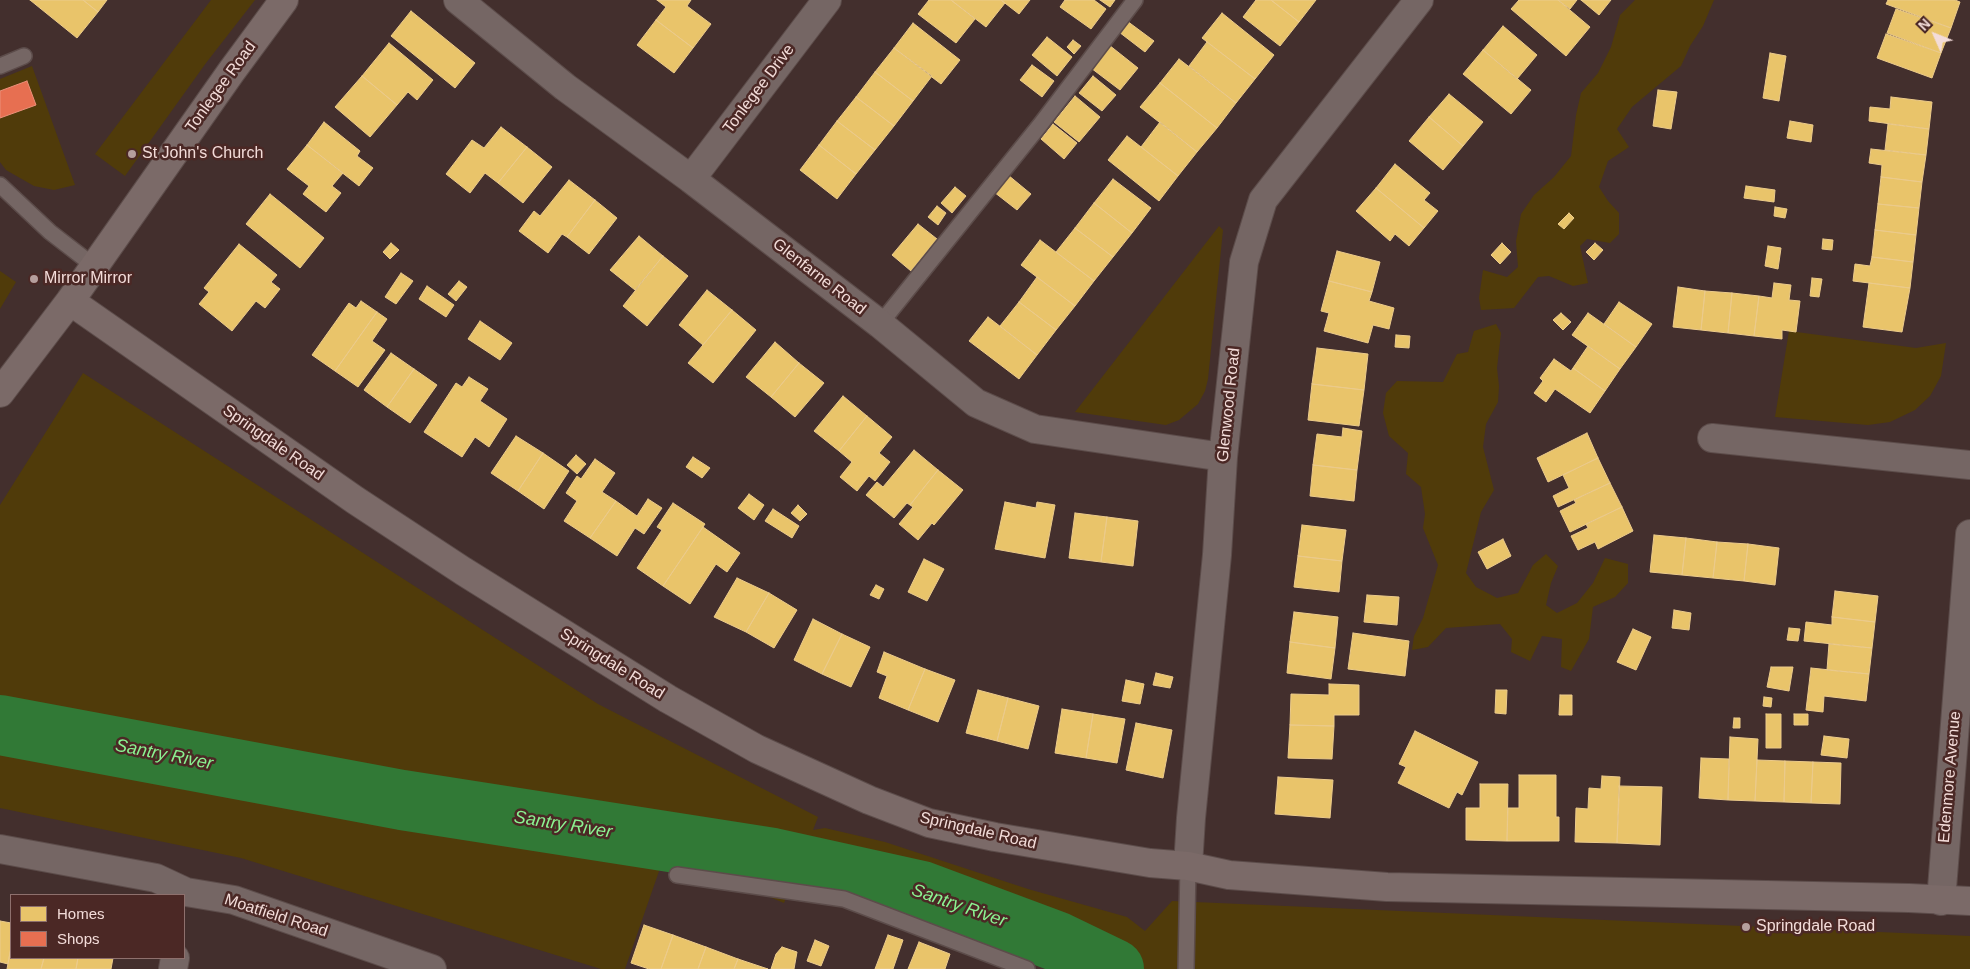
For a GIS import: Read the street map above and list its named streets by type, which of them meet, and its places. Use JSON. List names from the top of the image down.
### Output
{
  "streets": {
    "street": [
      "Tonlegee Road",
      "Tonlegee Drive",
      "Glenfarne Road",
      "Glenwood Road",
      "Springdale Road",
      "Edenmore Avenue",
      "Moatfield Road"
    ]
  },
  "crossings": [
    ["Tonlegee Road", "Springdale Road"],
    ["Tonlegee Drive", "Glenfarne Road"],
    ["Glenfarne Road", "Glenwood Road"],
    ["Glenwood Road", "Springdale Road"],
    ["Springdale Road", "Edenmore Avenue"]
  ],
  "water": ["Santry River"],
  "places": ["St John's Church", "Mirror Mirror", "Springdale Road"],
  "legend": ["Homes", "Shops"],
  "north": "top left"
}
